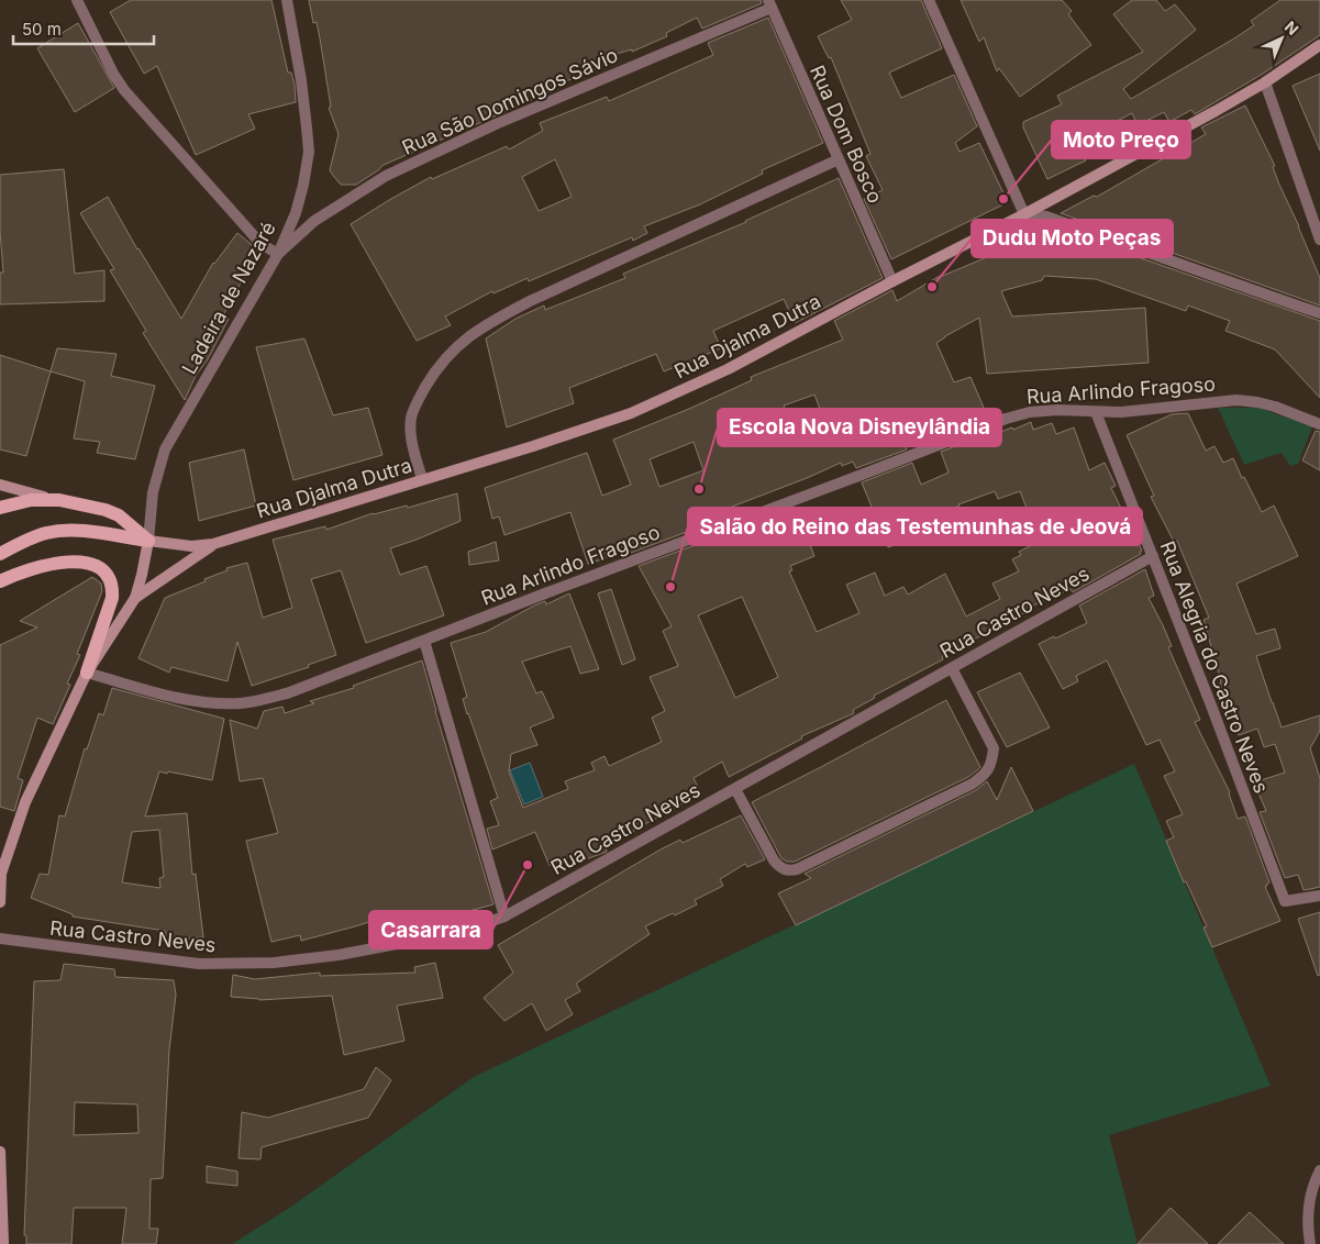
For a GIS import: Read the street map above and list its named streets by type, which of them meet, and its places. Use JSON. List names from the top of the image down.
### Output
{
  "streets": {
    "main road": ["Rua Djalma Dutra"],
    "street": [
      "Rua São Domingos Sávio",
      "Rua Dom Bosco",
      "Ladeira de Nazaré",
      "Rua Arlindo Fragoso",
      "Rua Castro Neves",
      "Rua Alegria do Castro Neves"
    ]
  },
  "crossings": [
    ["Rua São Domingos Sávio", "Rua Dom Bosco"],
    ["Rua São Domingos Sávio", "Ladeira de Nazaré"],
    ["Rua Dom Bosco", "Rua Djalma Dutra"],
    ["Ladeira de Nazaré", "Rua Djalma Dutra"],
    ["Rua Arlindo Fragoso", "Rua Alegria do Castro Neves"],
    ["Rua Castro Neves", "Rua Alegria do Castro Neves"]
  ],
  "places": [
    "Moto Preço",
    "Dudu Moto Peças",
    "Escola Nova Disneylândia",
    "Salão do Reino das Testemunhas de Jeová",
    "Casarrara"
  ],
  "scale_bar": "50 m",
  "north": "top right"
}
